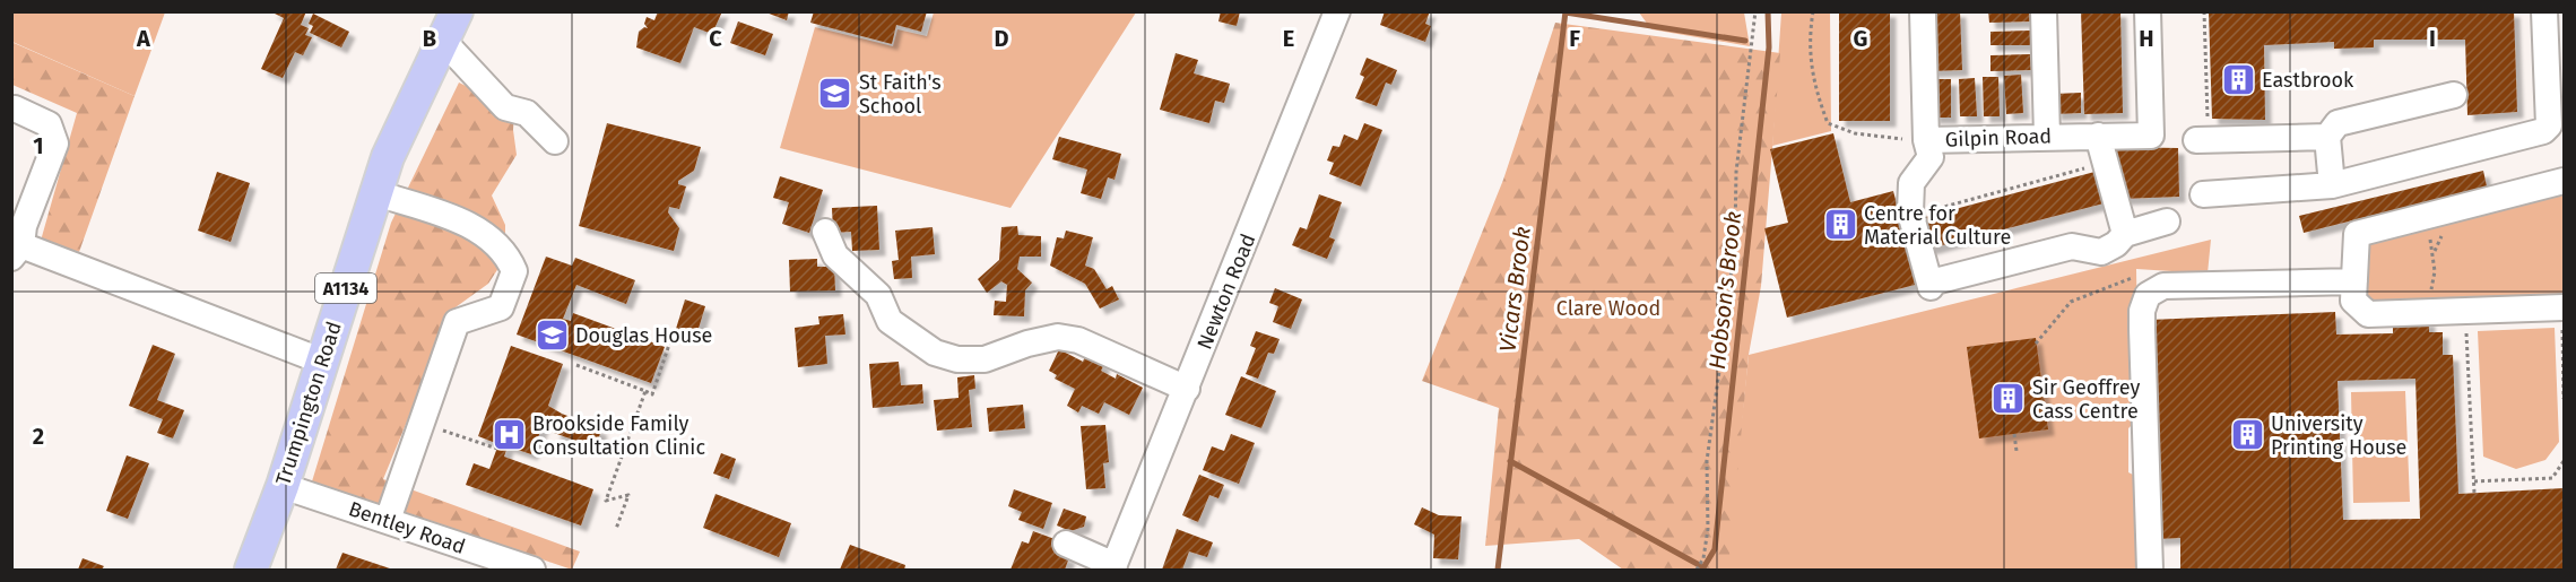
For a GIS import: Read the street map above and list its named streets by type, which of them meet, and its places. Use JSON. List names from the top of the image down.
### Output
{
  "streets": {
    "main road": ["A1134", "Trumpington Road"],
    "street": ["Gilpin Road", "Newton Road", "Bentley Road"]
  },
  "crossings": [
    ["Trumpington Road", "Bentley Road"]
  ],
  "water": ["Vicars Brook", "Hobson's Brook"],
  "parks": ["Clare Wood"],
  "places": {
    "building": [
      "Eastbrook",
      "Centre for Material Culture",
      "Sir Geoffrey Cass Centre",
      "University Printing House"
    ],
    "school or university": ["St Faith's School", "Douglas House"],
    "hospital": ["Brookside Family Consultation Clinic"]
  },
  "grid": {
    "columns": [
      "A",
      "B",
      "C",
      "D",
      "E",
      "F",
      "G",
      "H",
      "I"
    ],
    "rows": ["1", "2"]
  }
}
